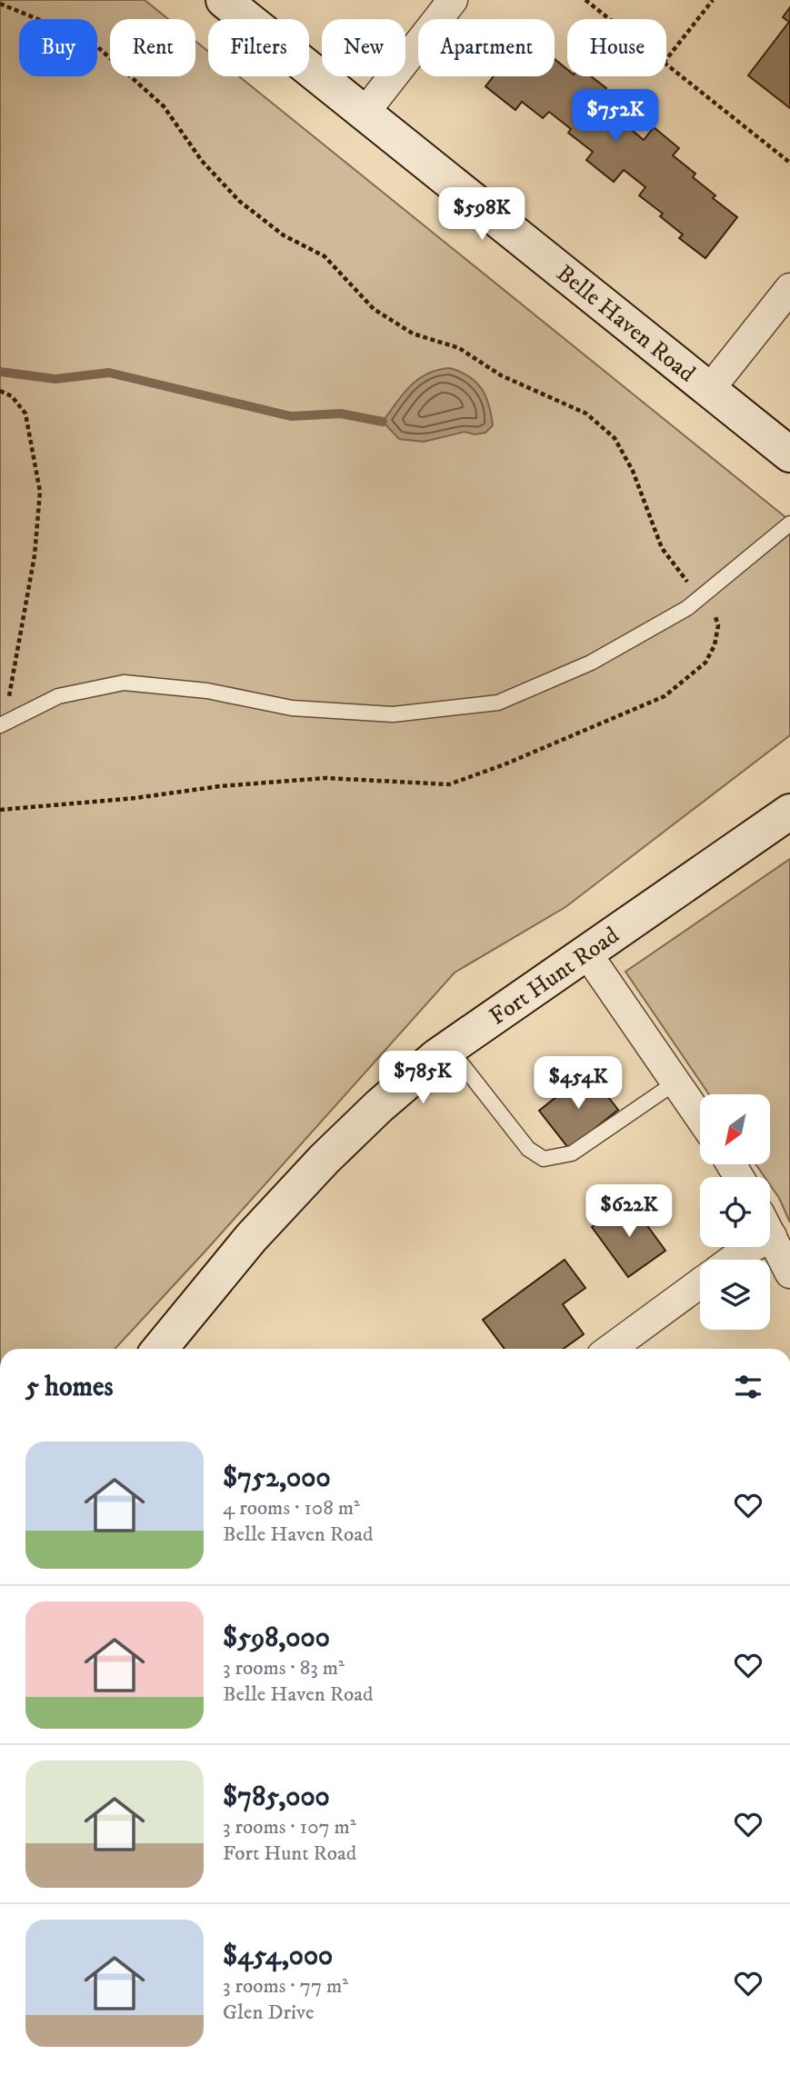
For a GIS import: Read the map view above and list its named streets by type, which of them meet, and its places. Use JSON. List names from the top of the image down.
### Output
{
  "streets": {
    "main road": ["Belle Haven Road", "Fort Hunt Road"]
  },
  "north": "bottom left",
  "page": {
    "chip": [
      "Buy",
      "Rent",
      "Filters",
      "New",
      "Apartment",
      "House"
    ],
    "price": [
      "$752K",
      "$598K",
      "$785K",
      "$454K",
      "$622K"
    ],
    "heading": "5 homes",
    "list": [
      {
        "name": "$752,000",
        "note": "4 rooms · 108 m² · Belle Haven Road"
      },
      {
        "name": "$598,000",
        "note": "3 rooms · 83 m² · Belle Haven Road"
      },
      {
        "name": "$785,000",
        "note": "3 rooms · 107 m² · Fort Hunt Road"
      },
      {
        "name": "$454,000",
        "note": "3 rooms · 77 m² · Glen Drive"
      }
    ]
  }
}
